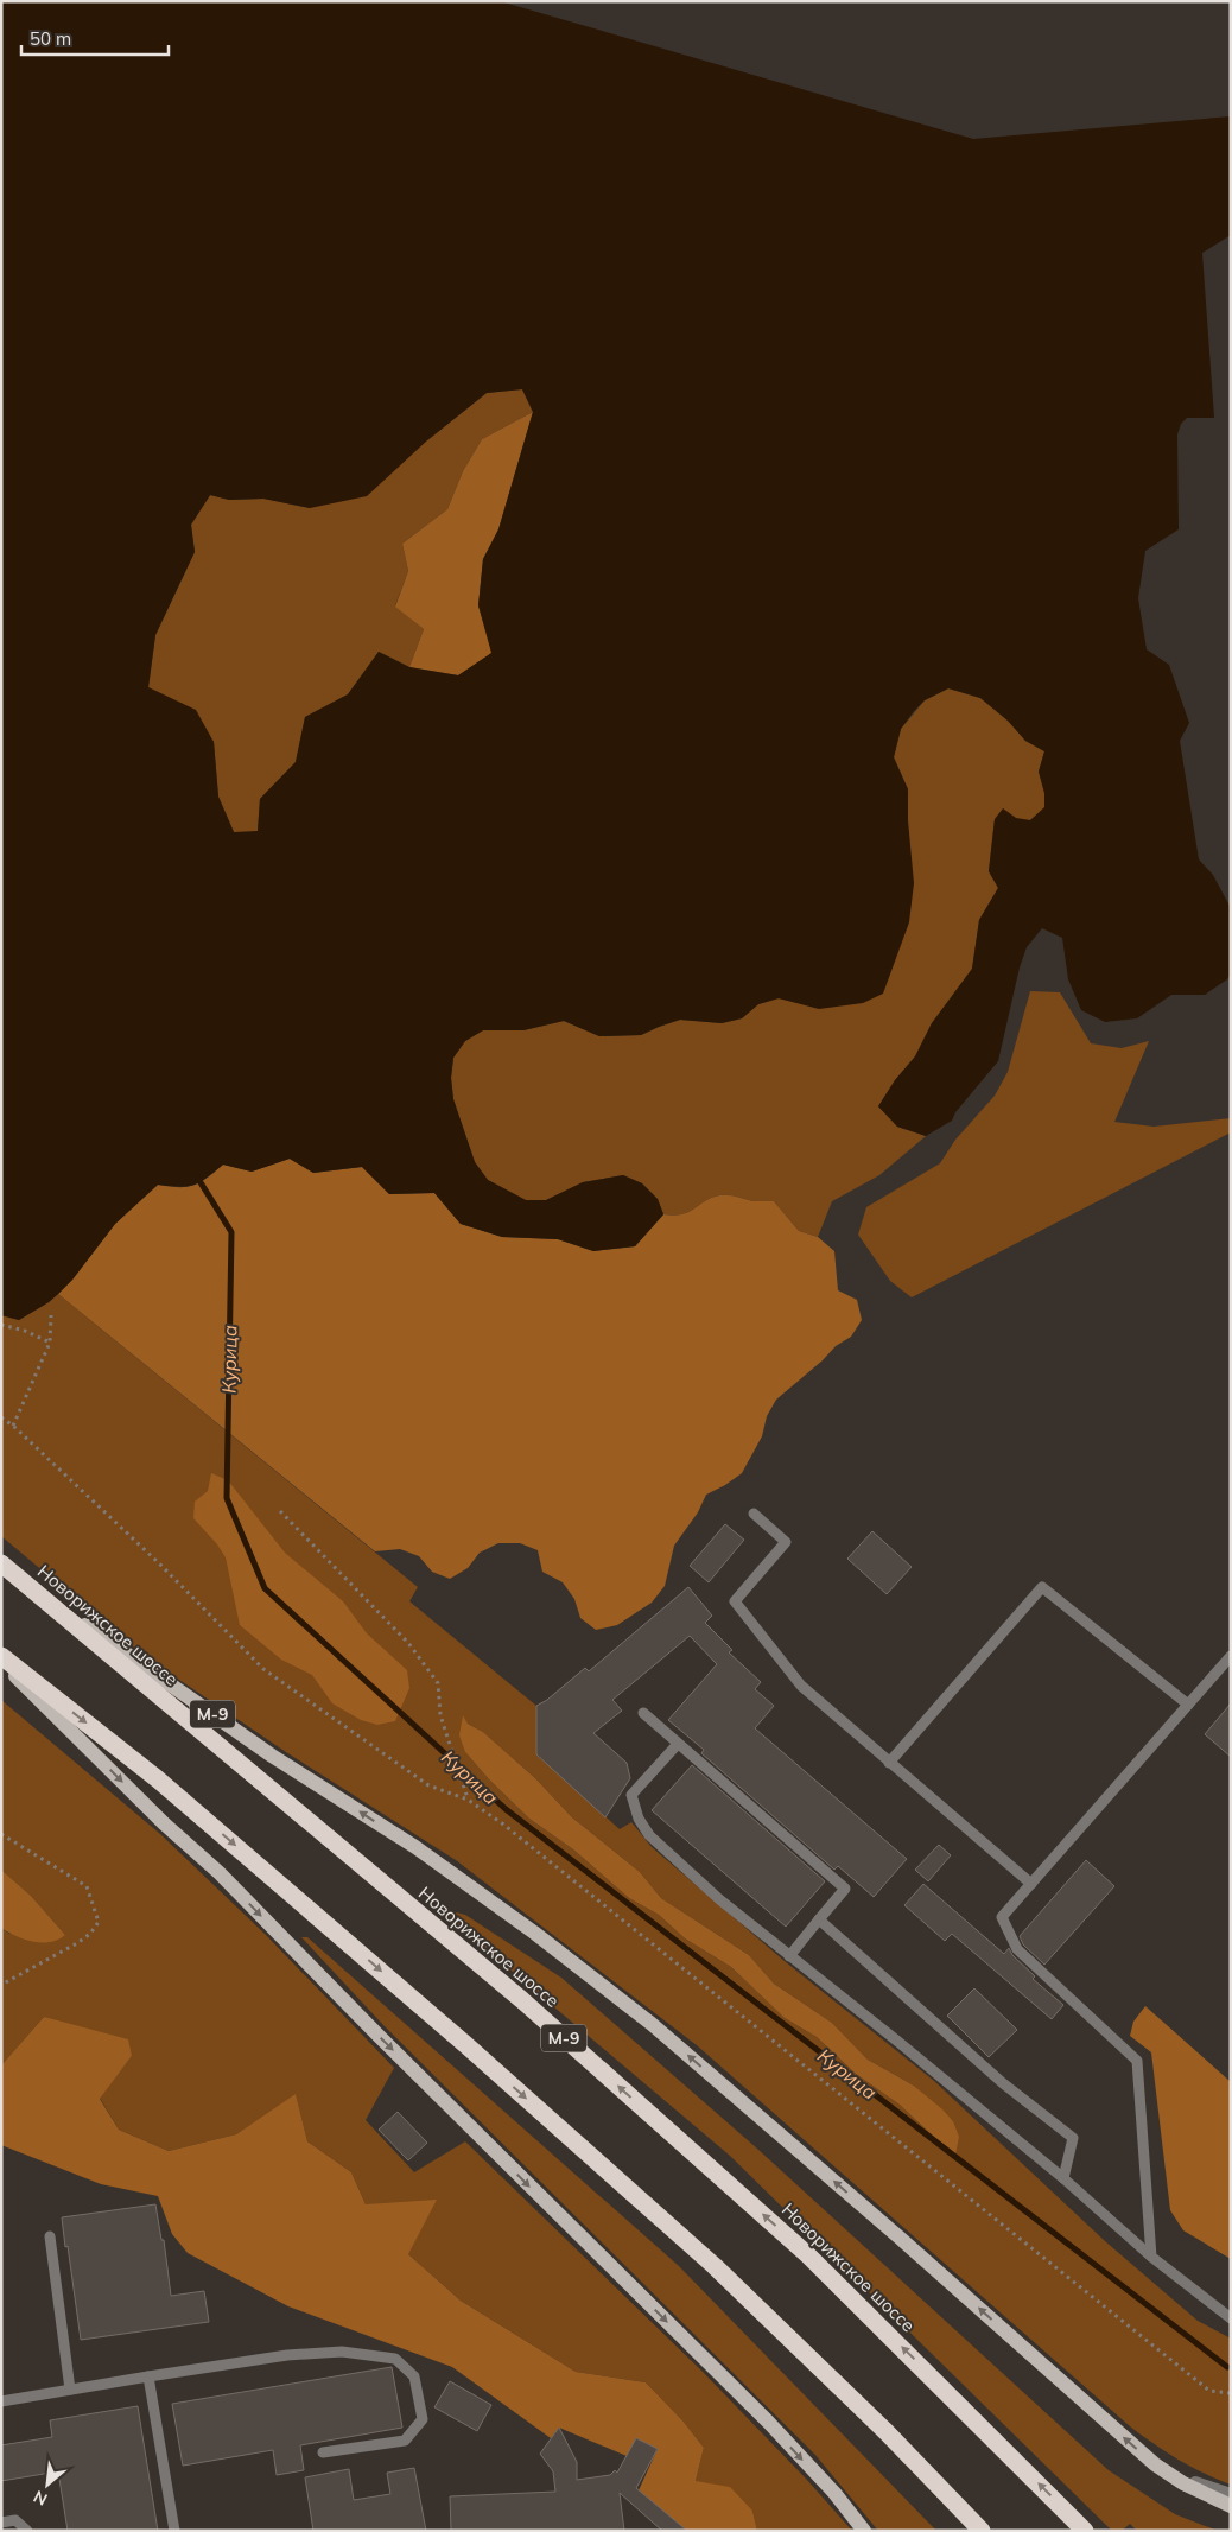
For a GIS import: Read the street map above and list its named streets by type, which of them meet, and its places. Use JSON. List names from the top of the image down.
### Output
{
  "streets": {
    "highway": ["Новорижское шоссе", "М-9"]
  },
  "crossings": [
    ["Новорижское шоссе", "М-9"]
  ],
  "water": ["Курица"],
  "scale_bar": "50 m",
  "north": "bottom left"
}
